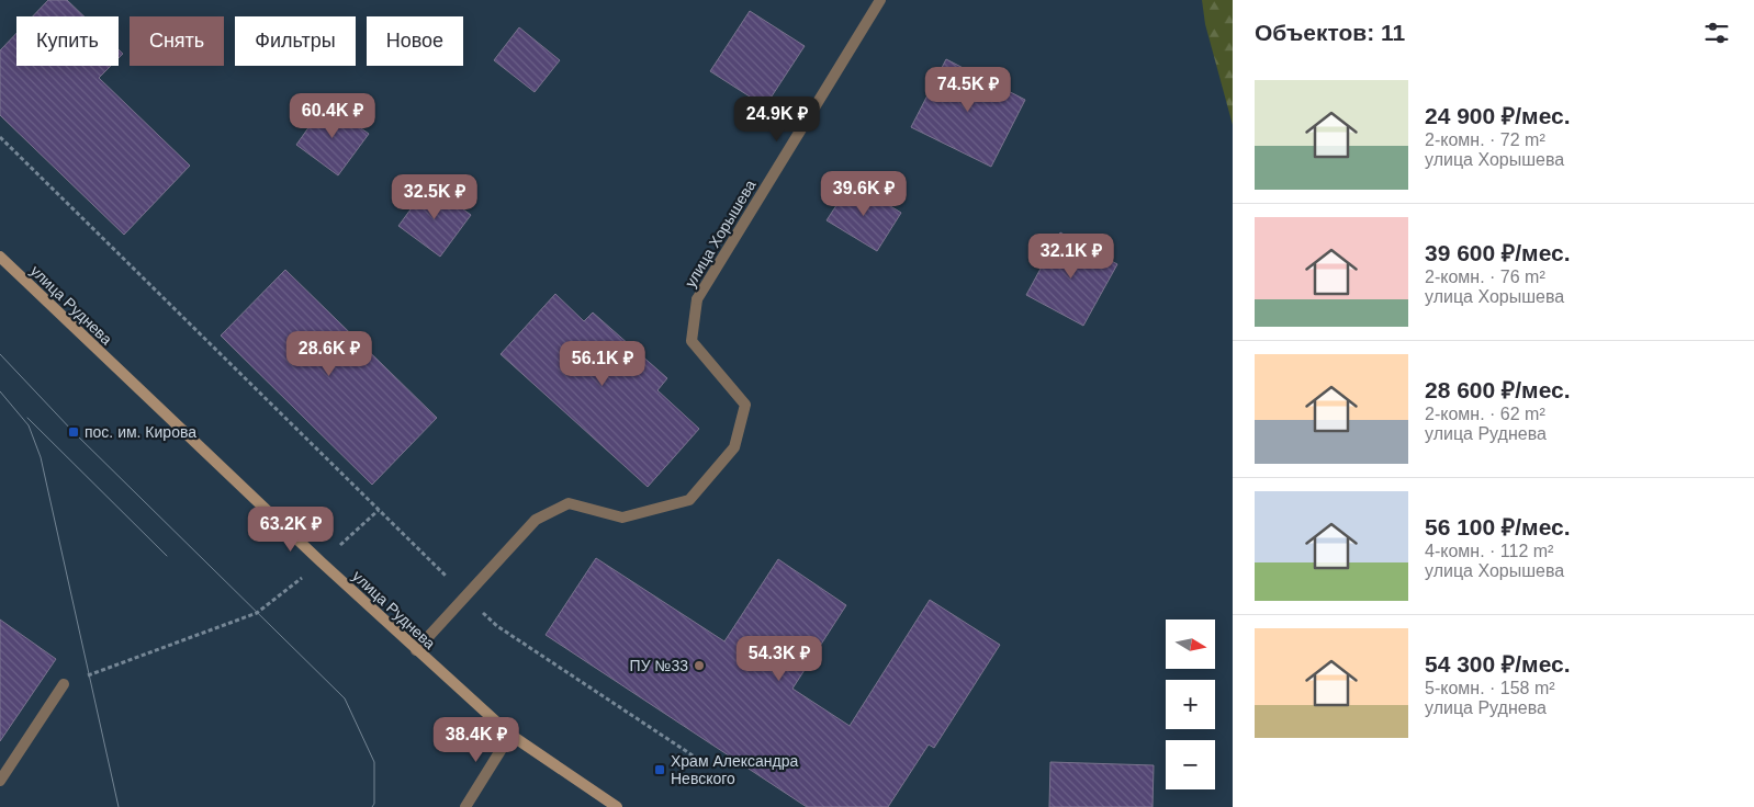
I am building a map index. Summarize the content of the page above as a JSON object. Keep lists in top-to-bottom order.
{
  "streets": {
    "main road": ["улица Руднева"],
    "street": ["улица Хорышева"]
  },
  "crossings": [
    ["улица Хорышева", "улица Руднева"]
  ],
  "places": {
    "transit": ["пос. им. Кирова", "Храм Александра Невского"],
    "other": ["ПУ №33"]
  },
  "north": "right",
  "page": {
    "heading": "Объектов: 11",
    "chip": [
      "Купить",
      "Снять",
      "Фильтры",
      "Новое"
    ],
    "list": [
      {
        "name": "24 900 ₽/мес.",
        "note": "2-комн. · 72 m² · улица Хорышева"
      },
      {
        "name": "39 600 ₽/мес.",
        "note": "2-комн. · 76 m² · улица Хорышева"
      },
      {
        "name": "28 600 ₽/мес.",
        "note": "2-комн. · 62 m² · улица Руднева"
      },
      {
        "name": "56 100 ₽/мес.",
        "note": "4-комн. · 112 m² · улица Хорышева"
      },
      {
        "name": "54 300 ₽/мес.",
        "note": "5-комн. · 158 m² · улица Руднева"
      }
    ],
    "price": [
      "74.5K ₽",
      "60.4K ₽",
      "24.9K ₽",
      "39.6K ₽",
      "32.5K ₽",
      "32.1K ₽",
      "28.6K ₽",
      "56.1K ₽",
      "63.2K ₽",
      "54.3K ₽",
      "38.4K ₽"
    ],
    "map_buttons": ["+", "−"]
  }
}
